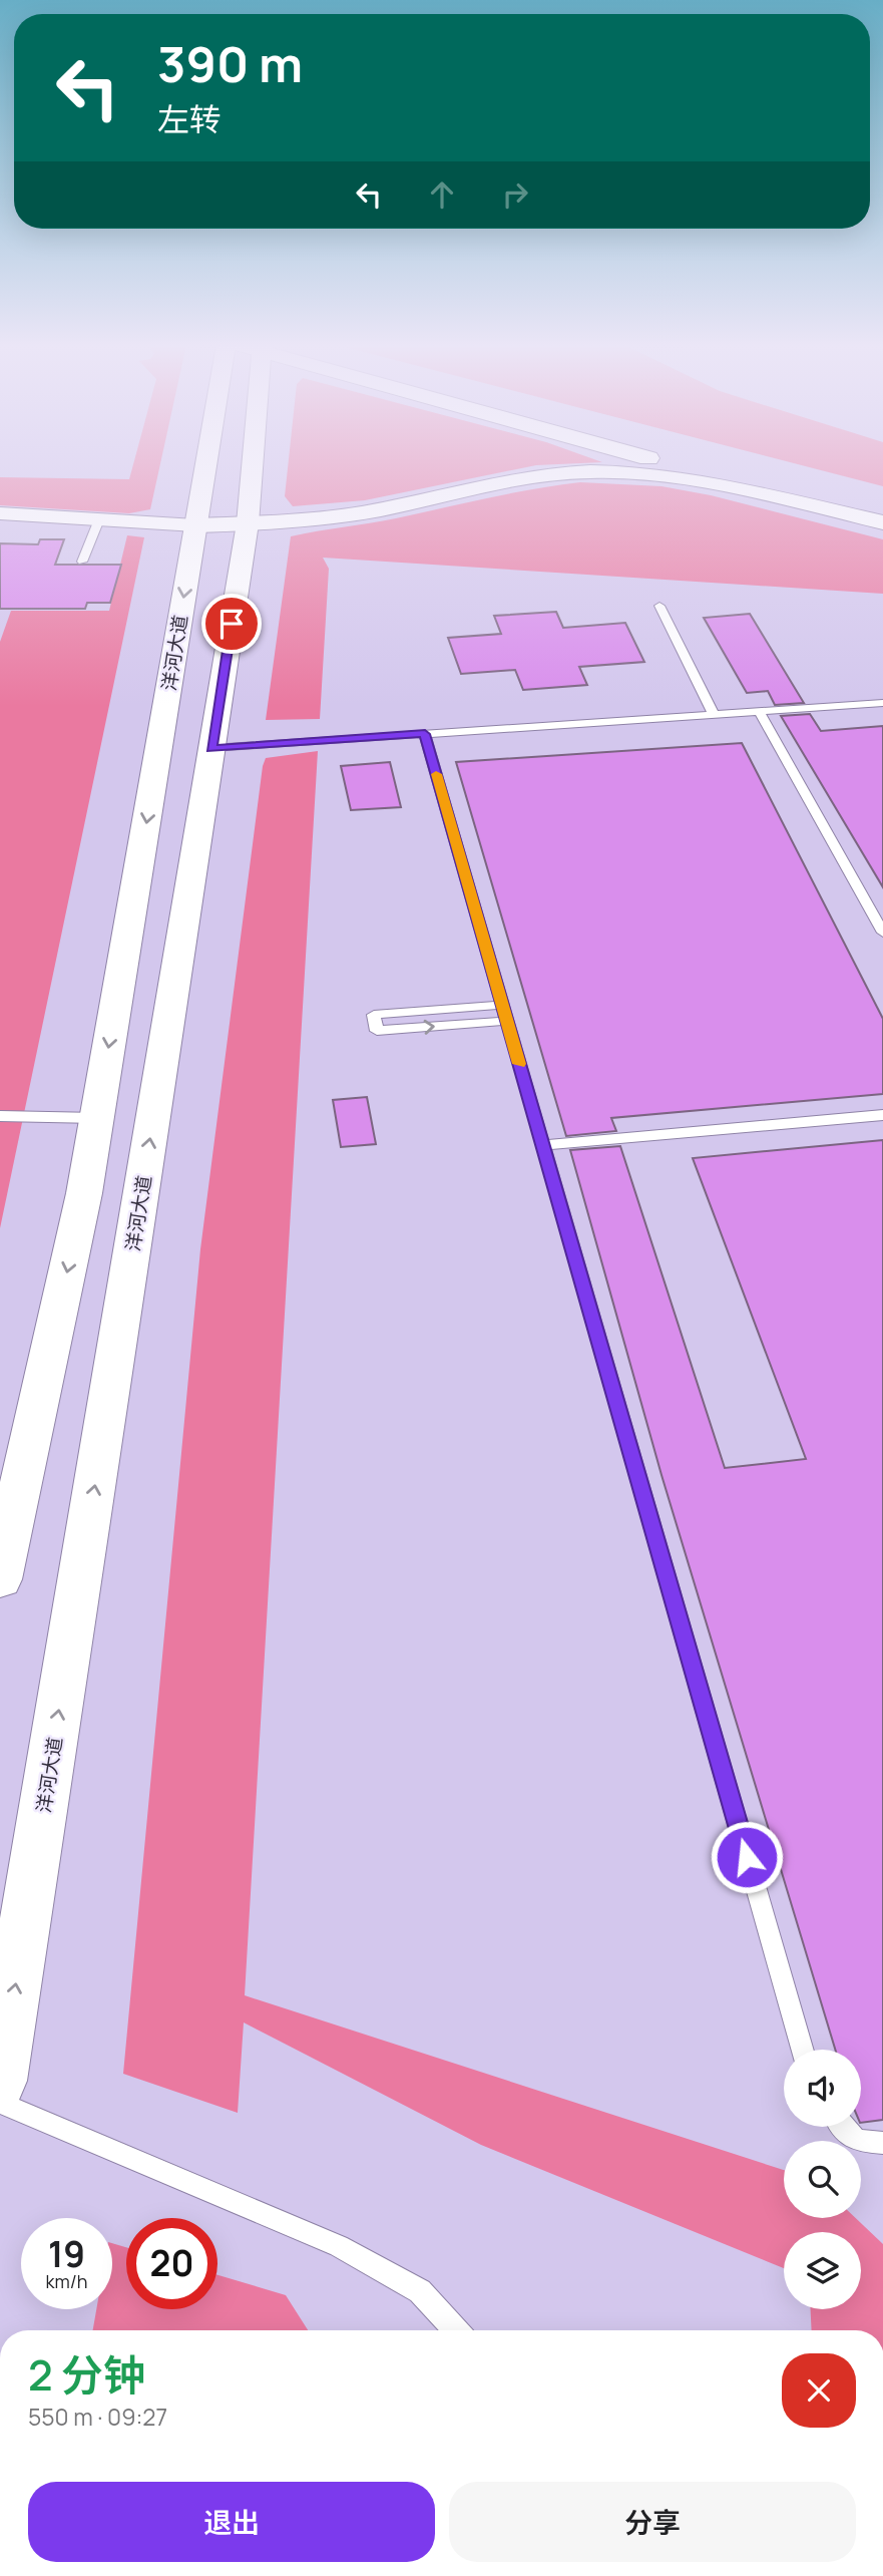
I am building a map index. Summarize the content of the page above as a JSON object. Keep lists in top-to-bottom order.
{
  "streets": {
    "main road": ["洋河大道"]
  },
  "page": {
    "turn": ["390 m", "左转"],
    "speed": "19 km/h",
    "limit": "20",
    "heading": ["2 分钟", "550 m · 09:27"],
    "buttons": ["退出", "分享"]
  }
}
